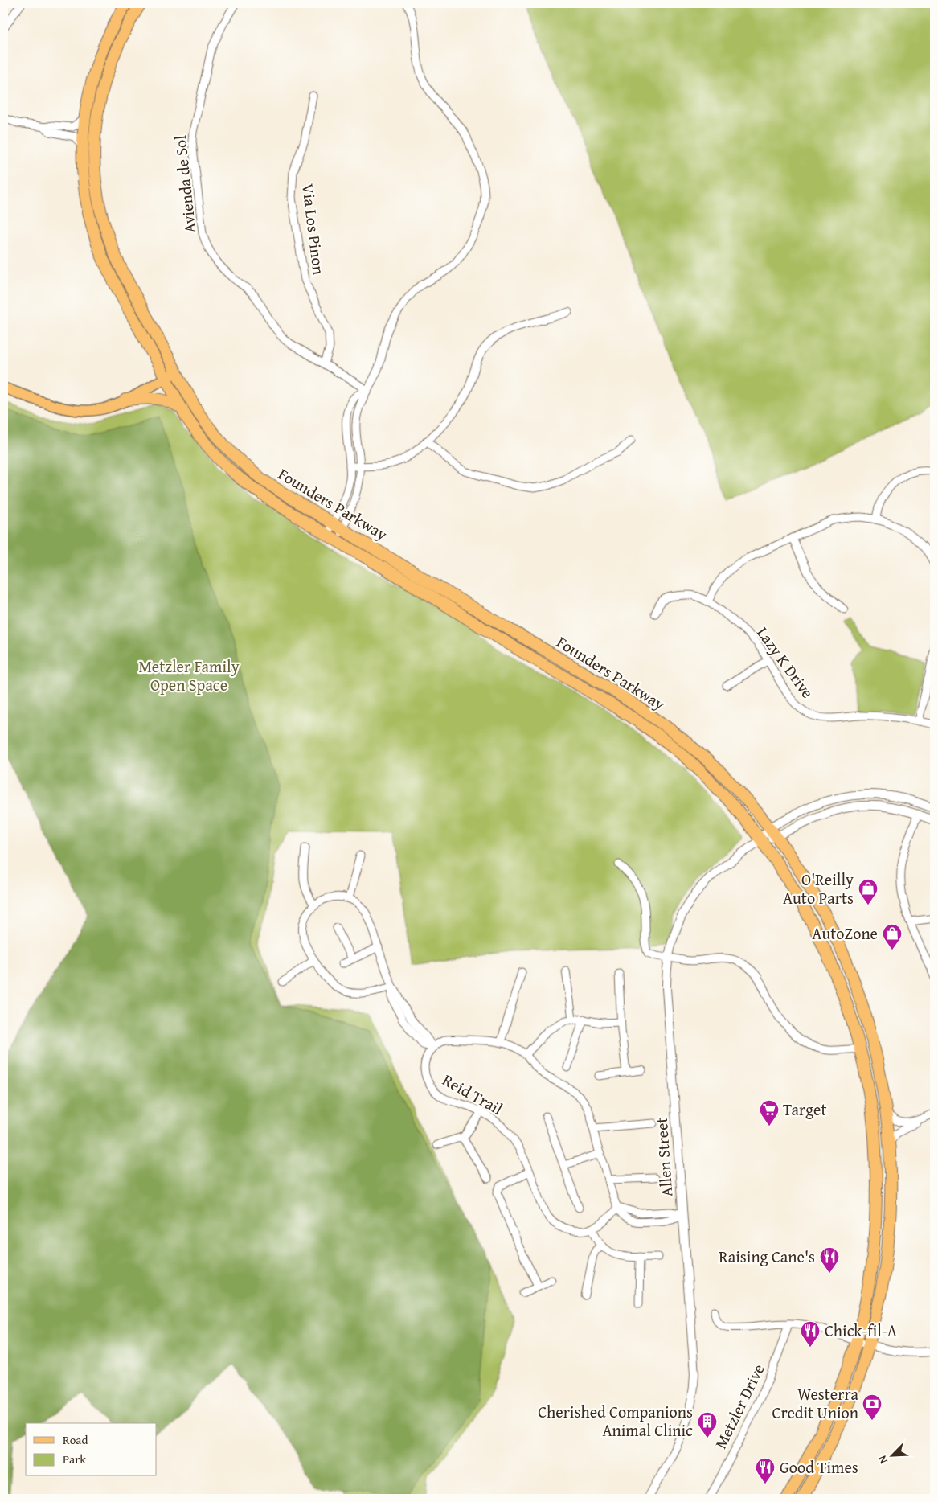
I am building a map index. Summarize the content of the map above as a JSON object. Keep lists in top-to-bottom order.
{
  "streets": {
    "highway": ["Founders Parkway"],
    "street": [
      "Avienda de Sol",
      "Via Los Pinon",
      "Lazy K Drive",
      "Reid Trail",
      "Allen Street",
      "Metzler Drive"
    ]
  },
  "crossings": [
    ["Avienda de Sol", "Via Los Pinon"],
    ["Founders Parkway", "Allen Street"]
  ],
  "parks": ["Metzler Family Open Space"],
  "places": {
    "shop": ["O'Reilly Auto Parts", "AutoZone"],
    "supermarket": ["Target"],
    "restaurant": ["Raising Cane's", "Chick-fil-A", "Good Times"],
    "bank": ["Westerra Credit Union"],
    "building": ["Cherished Companions Animal Clinic"]
  },
  "legend": ["Road", "Park"],
  "north": "bottom left"
}
